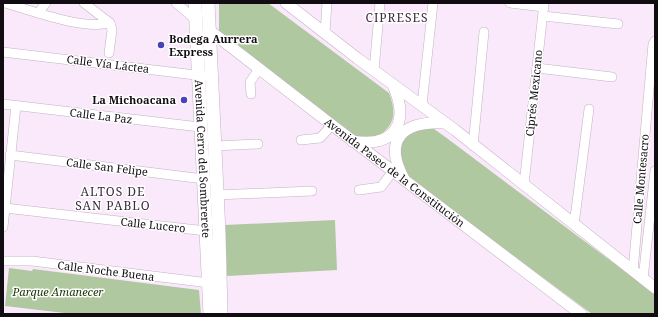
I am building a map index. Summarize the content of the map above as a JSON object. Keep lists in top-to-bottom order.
{
  "streets": {
    "main road": ["Avenida Cerro del Sombrerete"],
    "street": [
      "Calle Vía Láctea",
      "Ciprés Mexicano",
      "Calle La Paz",
      "Calle San Felipe",
      "Avenida Paseo de la Constitución",
      "Calle Montesacro",
      "Calle Lucero",
      "Calle Noche Buena"
    ]
  },
  "crossings": [
    ["Calle Vía Láctea", "Avenida Cerro del Sombrerete"],
    ["Calle La Paz", "Avenida Cerro del Sombrerete"],
    ["Avenida Cerro del Sombrerete", "Calle San Felipe"],
    ["Avenida Cerro del Sombrerete", "Avenida Paseo de la Constitución"],
    ["Avenida Cerro del Sombrerete", "Calle Lucero"],
    ["Avenida Cerro del Sombrerete", "Calle Noche Buena"]
  ],
  "districts": ["CIPRESES", "ALTOS DE SAN PABLO"],
  "parks": ["Parque Amanecer"],
  "places": ["Bodega Aurrera Express", "La Michoacana"]
}
